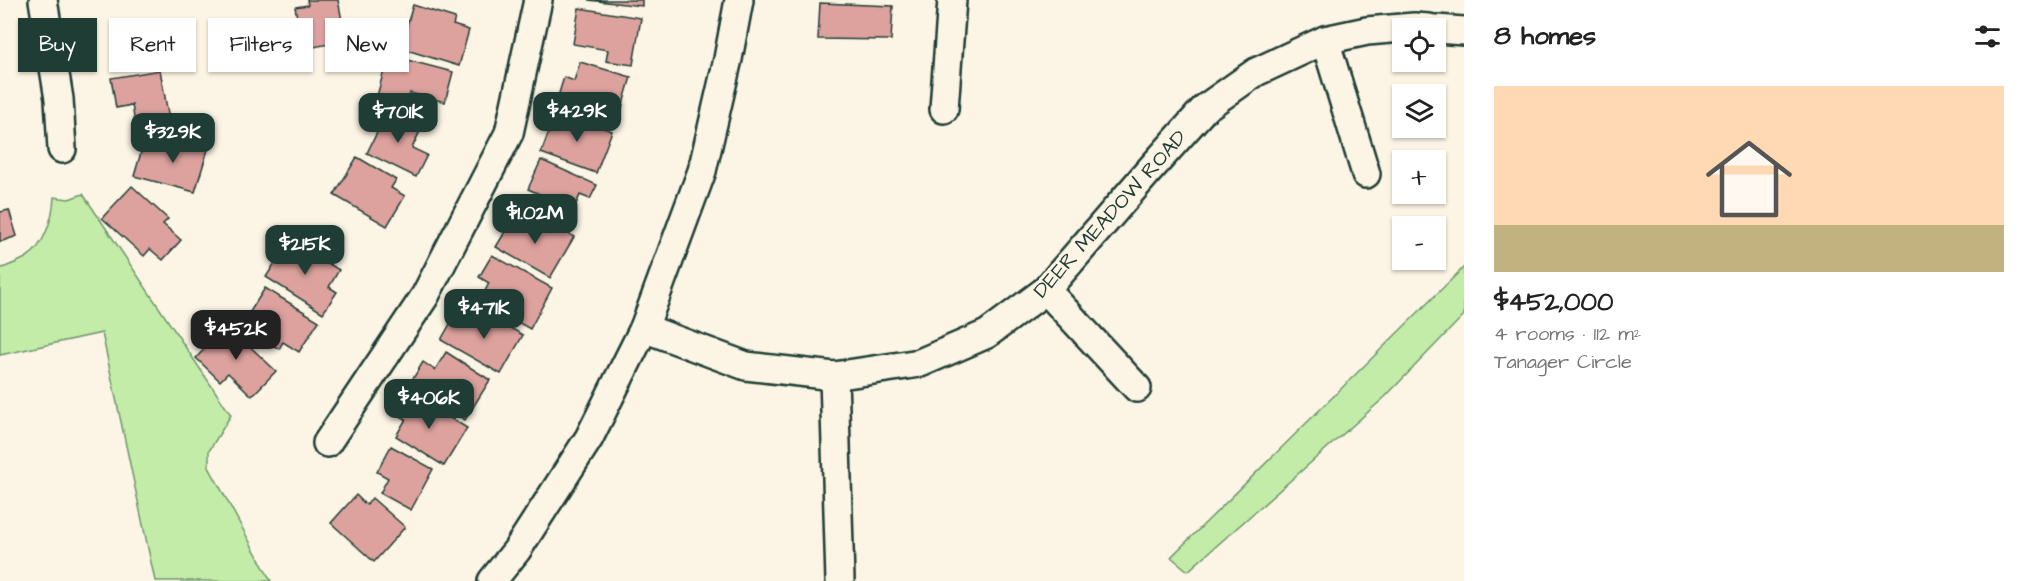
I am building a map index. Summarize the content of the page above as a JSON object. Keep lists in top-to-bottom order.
{
  "streets": {
    "street": ["DEER MEADOW ROAD"]
  },
  "page": {
    "heading": "8 homes",
    "map_buttons": ["+", "−"],
    "chip": [
      "Buy",
      "Rent",
      "Filters",
      "New"
    ],
    "list": [
      {
        "name": "$452,000",
        "note": "4 rooms · 112 m² · Tanager Circle"
      }
    ],
    "price": [
      "$429K",
      "$701K",
      "$329K",
      "$1.02M",
      "$215K",
      "$471K",
      "$452K",
      "$406K"
    ]
  }
}
